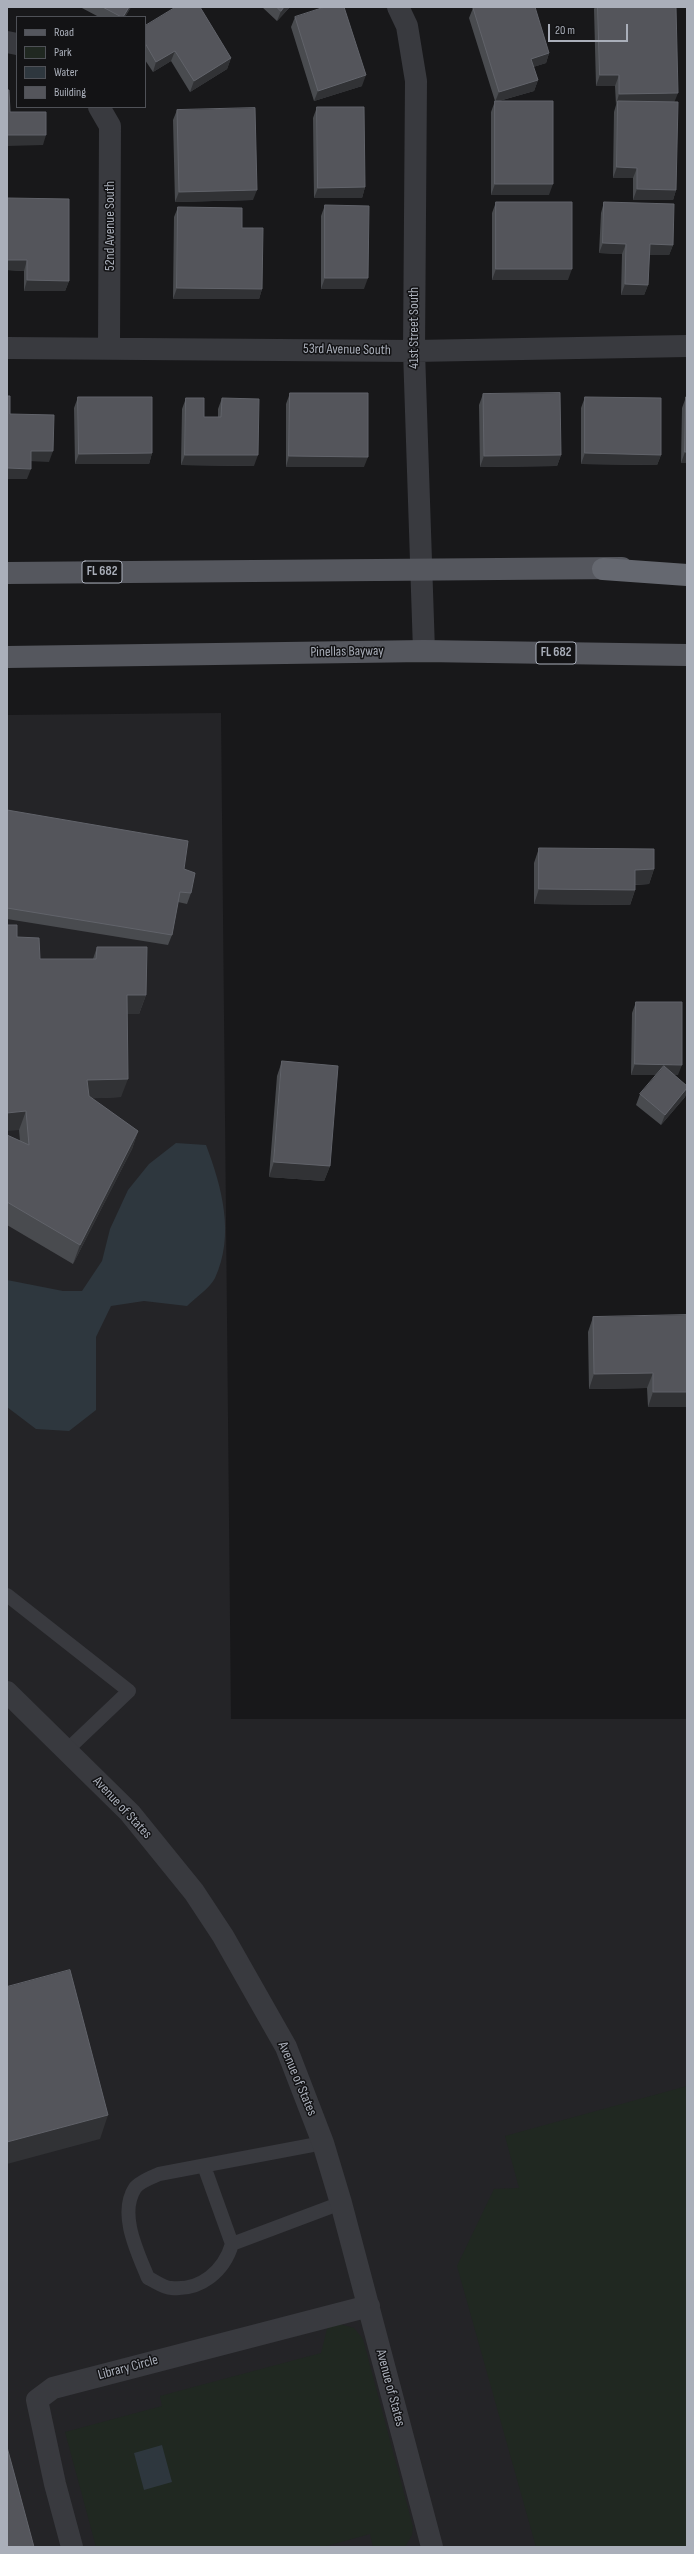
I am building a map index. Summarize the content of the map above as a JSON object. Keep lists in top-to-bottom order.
{
  "streets": {
    "main road": ["FL 682", "Pinellas Bayway"],
    "street": [
      "52nd Avenue South",
      "41st Street South",
      "53rd Avenue South",
      "Avenue of States",
      "Library Circle"
    ]
  },
  "crossings": [
    ["52nd Avenue South", "53rd Avenue South"],
    ["41st Street South", "53rd Avenue South"],
    ["41st Street South", "FL 682"],
    ["41st Street South", "Pinellas Bayway"],
    ["Avenue of States", "Library Circle"]
  ],
  "legend": [
    "Road",
    "Park",
    "Water",
    "Building"
  ],
  "scale_bar": "20 m"
}
